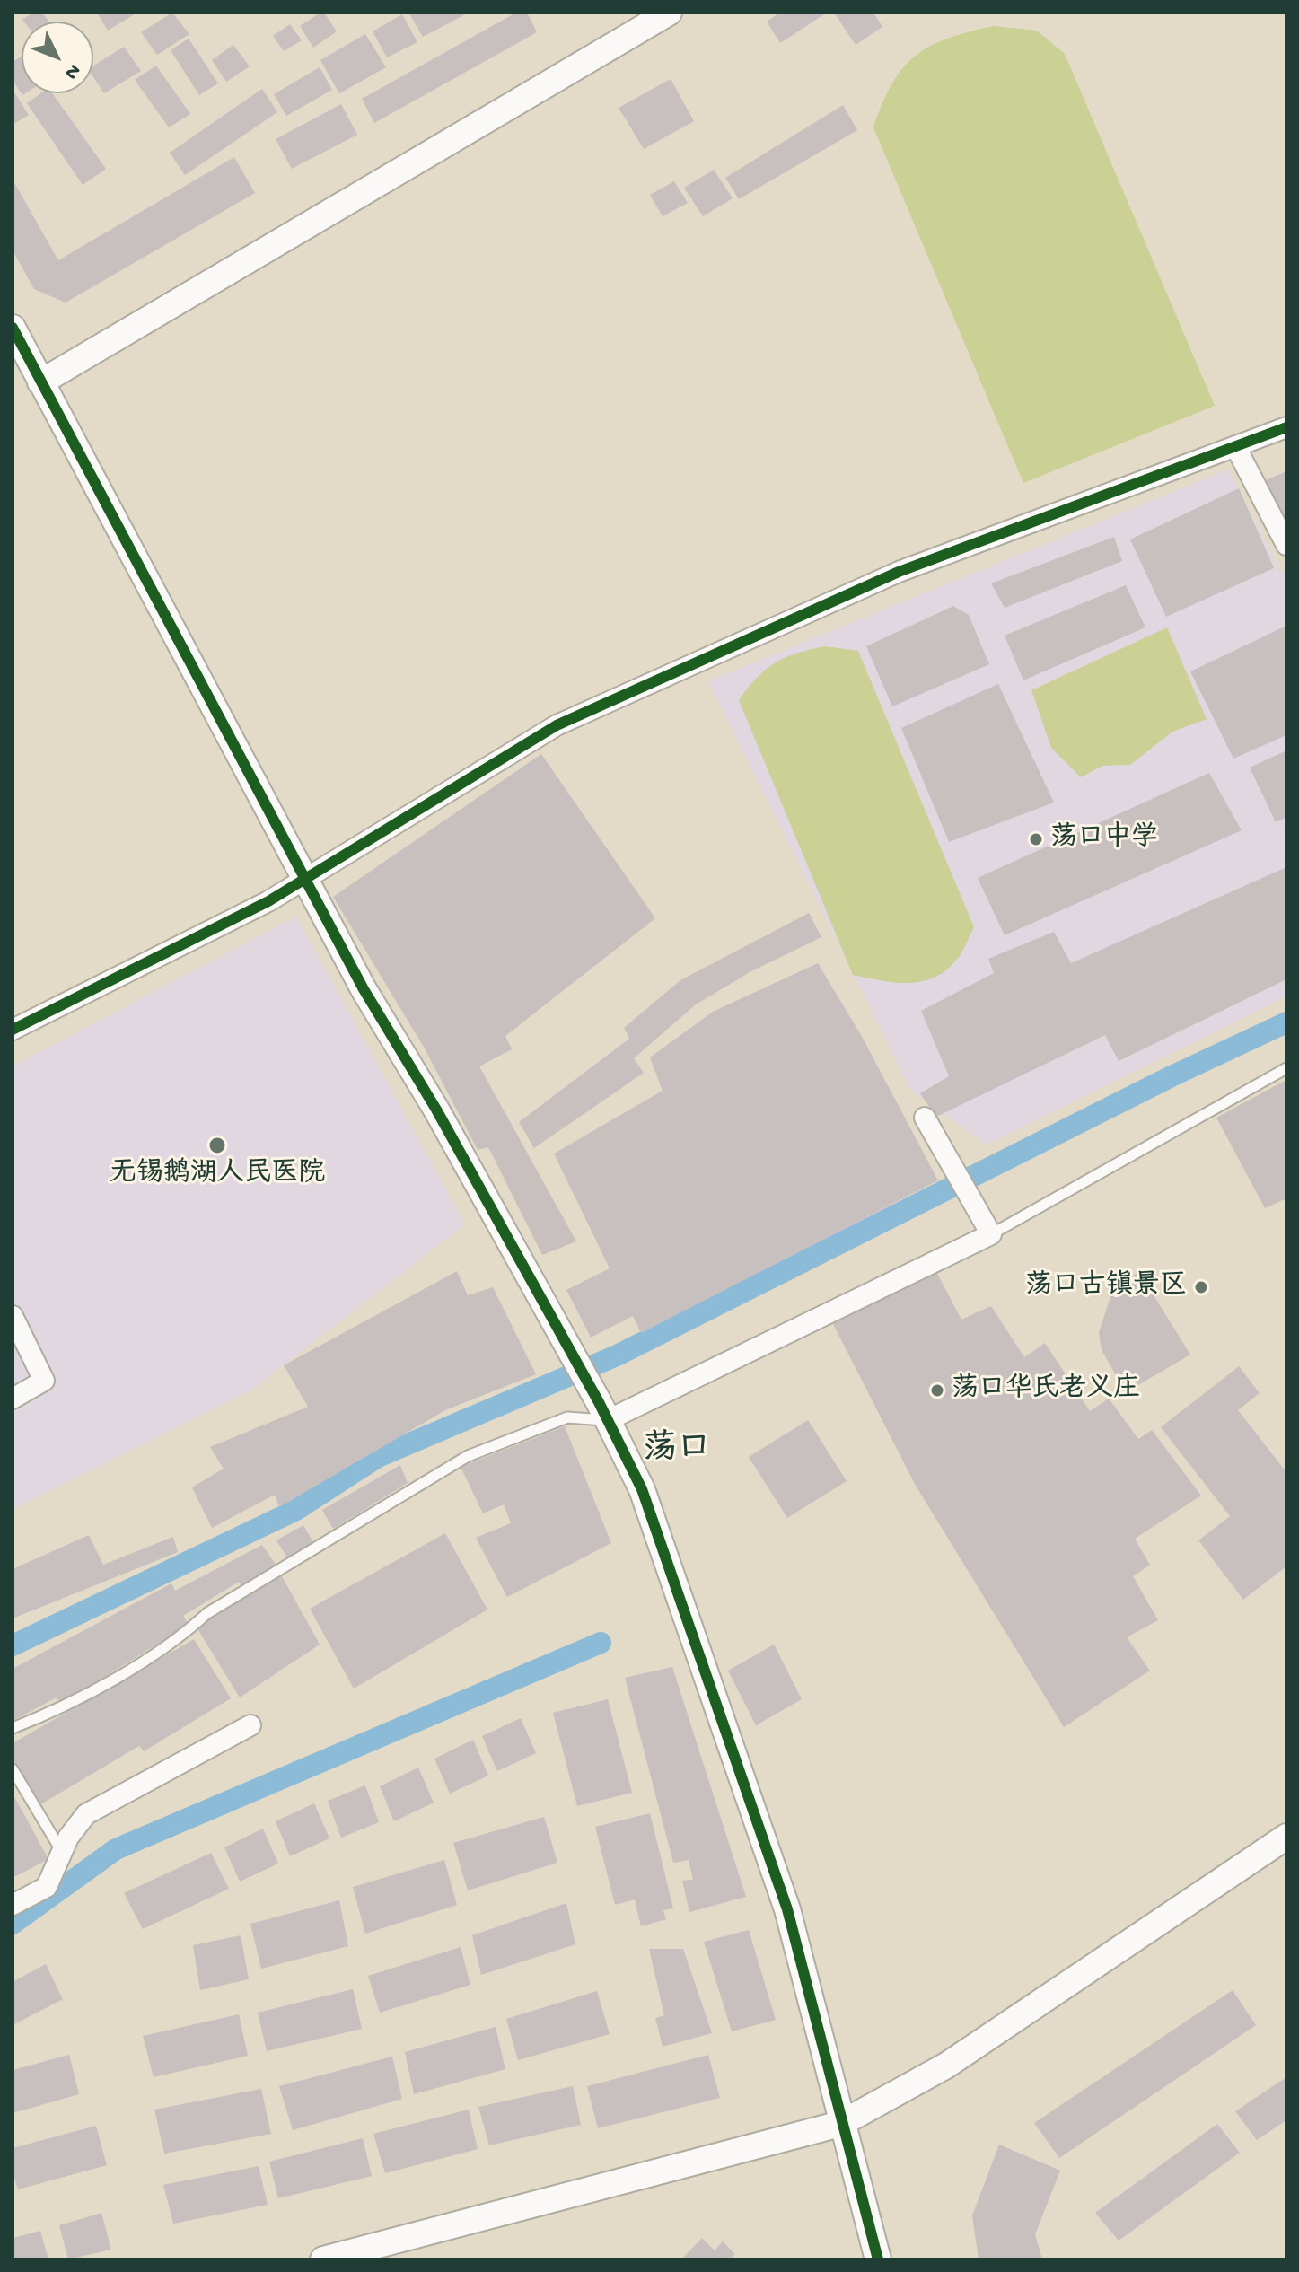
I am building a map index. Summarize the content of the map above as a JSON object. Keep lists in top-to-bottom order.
{
  "districts": ["荡口"],
  "places": [
    "荡口中学",
    "无锡鹅湖人民医院",
    "荡口古镇景区",
    "荡口华氏老义庄"
  ],
  "north": "bottom right"
}
